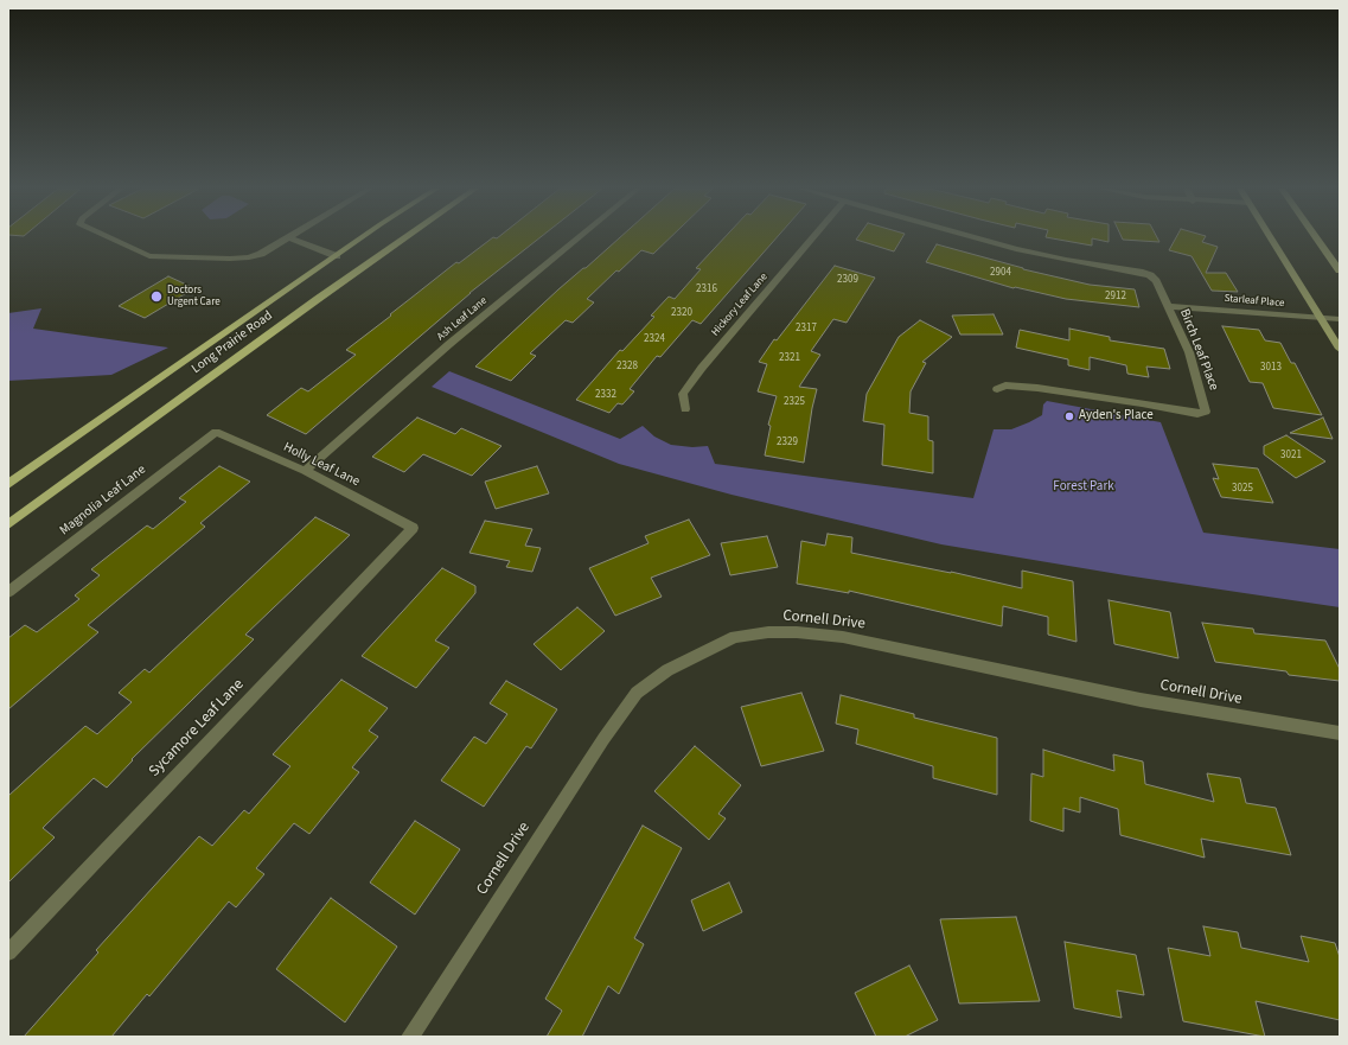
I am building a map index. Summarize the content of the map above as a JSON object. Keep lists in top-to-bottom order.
{
  "streets": {
    "main road": ["Long Prairie Road"],
    "street": [
      "Starleaf Place",
      "Hickory Leaf Lane",
      "Ash Leaf Lane",
      "Birch Leaf Place",
      "Holly Leaf Lane",
      "Magnolia Leaf Lane",
      "Cornell Drive",
      "Sycamore Leaf Lane"
    ]
  },
  "crossings": [
    ["Starleaf Place", "Birch Leaf Place"],
    ["Ash Leaf Lane", "Holly Leaf Lane"],
    ["Holly Leaf Lane", "Magnolia Leaf Lane"],
    ["Holly Leaf Lane", "Sycamore Leaf Lane"]
  ],
  "parks": ["Forest Park"],
  "places": ["Doctors Urgent Care", "Ayden's Place"],
  "house_numbers": [
    "2904",
    "2309",
    "2316",
    "2912",
    "2320",
    "2317",
    "2324",
    "2321",
    "2328",
    "3013",
    "2332",
    "2325",
    "2329",
    "3021",
    "3025"
  ]
}
